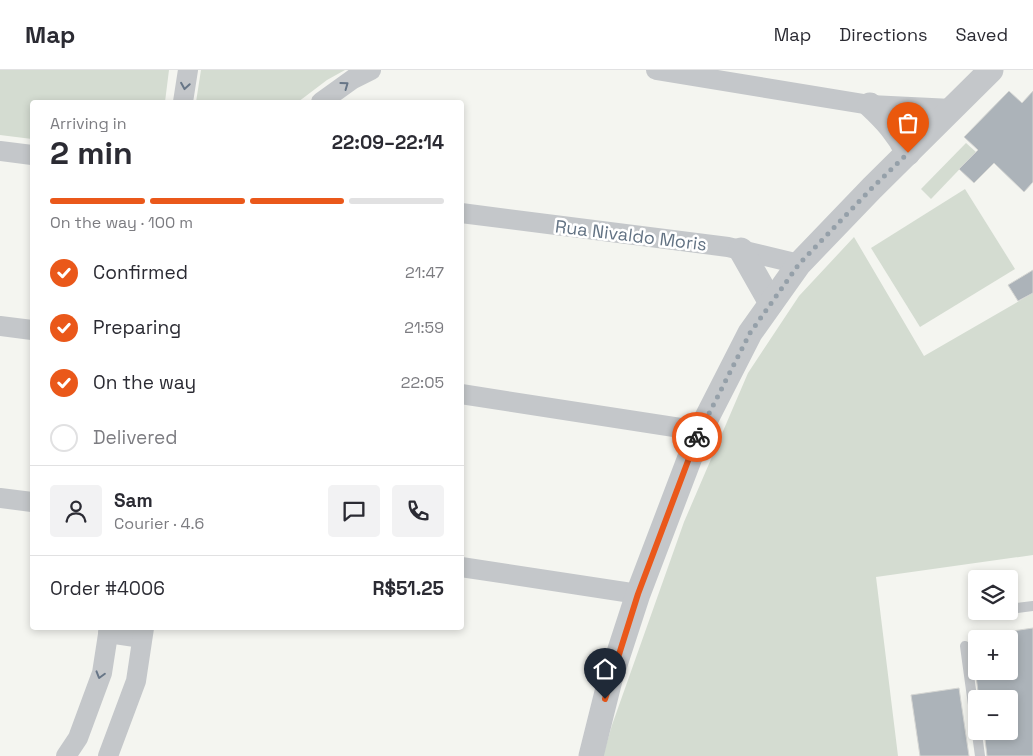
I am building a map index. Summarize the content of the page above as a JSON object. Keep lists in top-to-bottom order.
{
  "streets": {
    "street": ["Rua Nivaldo Moris"]
  },
  "page": {
    "header": "Map",
    "nav": ["Map", "Directions", "Saved"],
    "heading": ["2 min", "Arriving in", "22:09–22:14"],
    "panel": [
      "Sam",
      "Courier · 4.6",
      "Order #4006",
      "R$51.25"
    ],
    "bar": "On the way · 100 m",
    "list": [
      ["Confirmed", "21:47"],
      ["Preparing", "21:59"],
      ["On the way", "22:05"],
      "Delivered"
    ],
    "map_buttons": ["+", "−"]
  }
}
